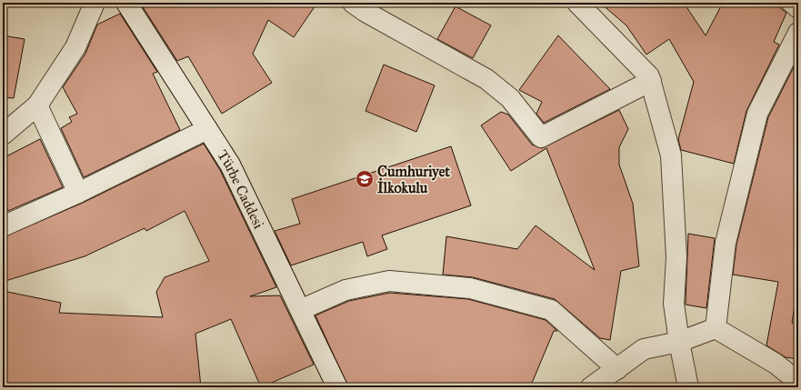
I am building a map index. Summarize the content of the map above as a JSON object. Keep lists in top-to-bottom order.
{
  "streets": {
    "street": ["Türbe Caddesi"]
  },
  "places": {
    "school or university": ["Cumhuriyet İlkokulu"]
  }
}
